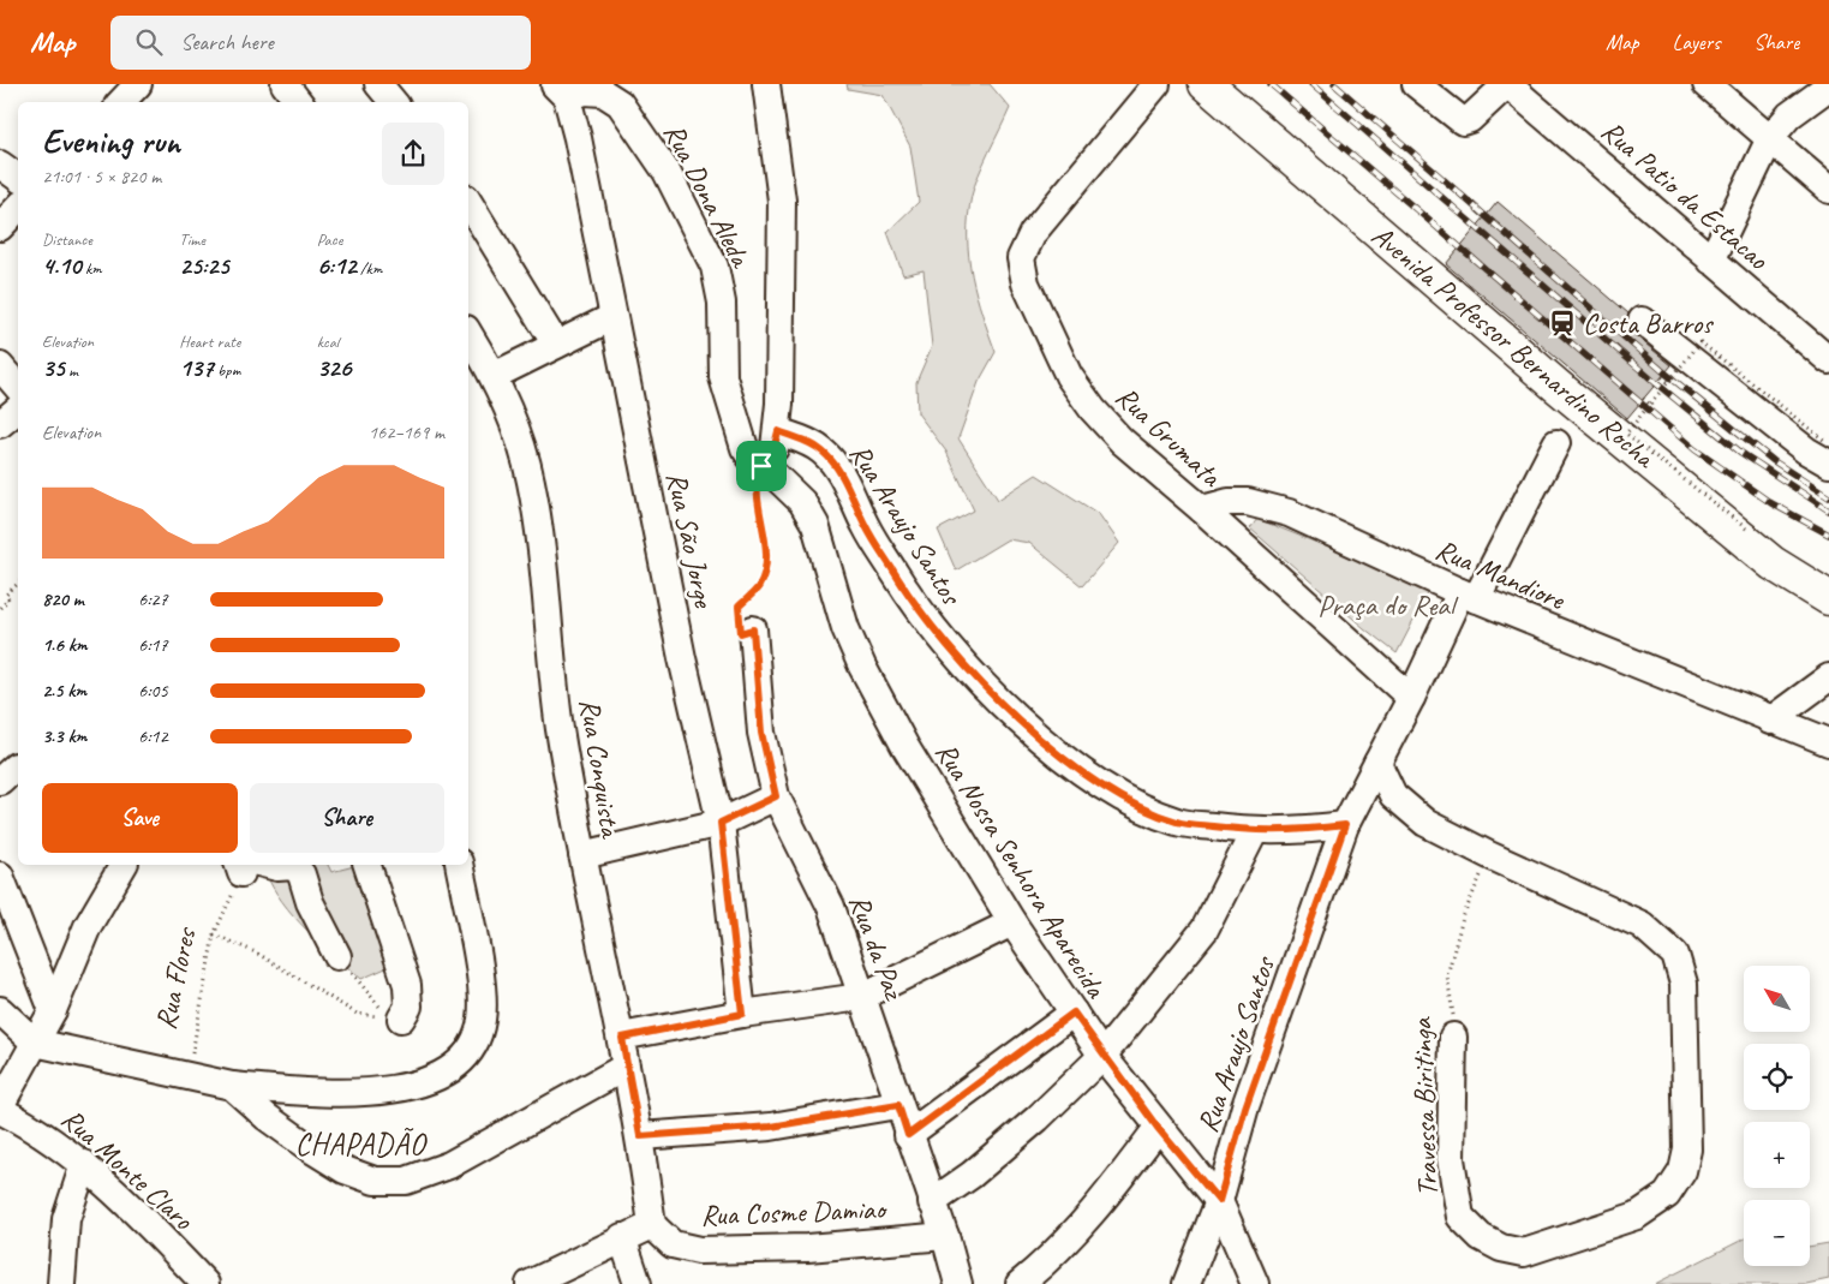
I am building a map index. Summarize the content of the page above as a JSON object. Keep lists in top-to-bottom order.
{
  "streets": {
    "main road": ["Avenida Professor Bernardino Rocha"],
    "street": [
      "Rua Dona Aleda",
      "Rua Patio da Estacao",
      "Rua Grumata",
      "Rua Araujo Santos",
      "Rua São Jorge",
      "Rua Mandiore",
      "Rua Conquista",
      "Rua Nossa Senhora Aparecida",
      "Rua da Paz",
      "Travessa Biritinga",
      "Rua Monte Claro",
      "Rua Cosme Damiao"
    ],
    "path": ["Rua Flores"]
  },
  "crossings": [
    ["Rua Dona Aleda", "Rua São Jorge"],
    ["Rua Dona Aleda", "Rua Nossa Senhora Aparecida"],
    ["Rua Grumata", "Rua Araujo Santos"],
    ["Rua Grumata", "Rua Mandiore"],
    ["Rua Araujo Santos", "Rua Mandiore"],
    ["Rua Araujo Santos", "Rua Nossa Senhora Aparecida"],
    ["Rua Araujo Santos", "Travessa Biritinga"],
    ["Rua Conquista", "Rua Cosme Damiao"],
    ["Rua da Paz", "Rua Cosme Damiao"]
  ],
  "districts": ["CHAPADÃO"],
  "parks": ["Praça do Real"],
  "places": {
    "station": ["Costa Barros"]
  },
  "north": "top left",
  "page": {
    "header": "Map",
    "search": "Search here",
    "nav": ["Map", "Layers", "Share"],
    "heading": ["Evening run", "21:01 · 5 × 820 m"],
    "stats": [
      ["Distance", "4.10 km"],
      ["Time", "25:25"],
      ["Pace", "6:12 /km"],
      ["Elevation", "35 m"],
      ["Heart rate", "137 bpm"],
      ["kcal", "326"]
    ],
    "chart": ["Elevation", "162–169 m"],
    "list": [
      {
        "name": "820 m",
        "note": "6:27"
      },
      {
        "name": "1.6 km",
        "note": "6:17"
      },
      {
        "name": "2.5 km",
        "note": "6:05"
      },
      {
        "name": "3.3 km",
        "note": "6:12"
      }
    ],
    "buttons": ["Save", "Share"],
    "map_buttons": ["+", "−"]
  }
}
